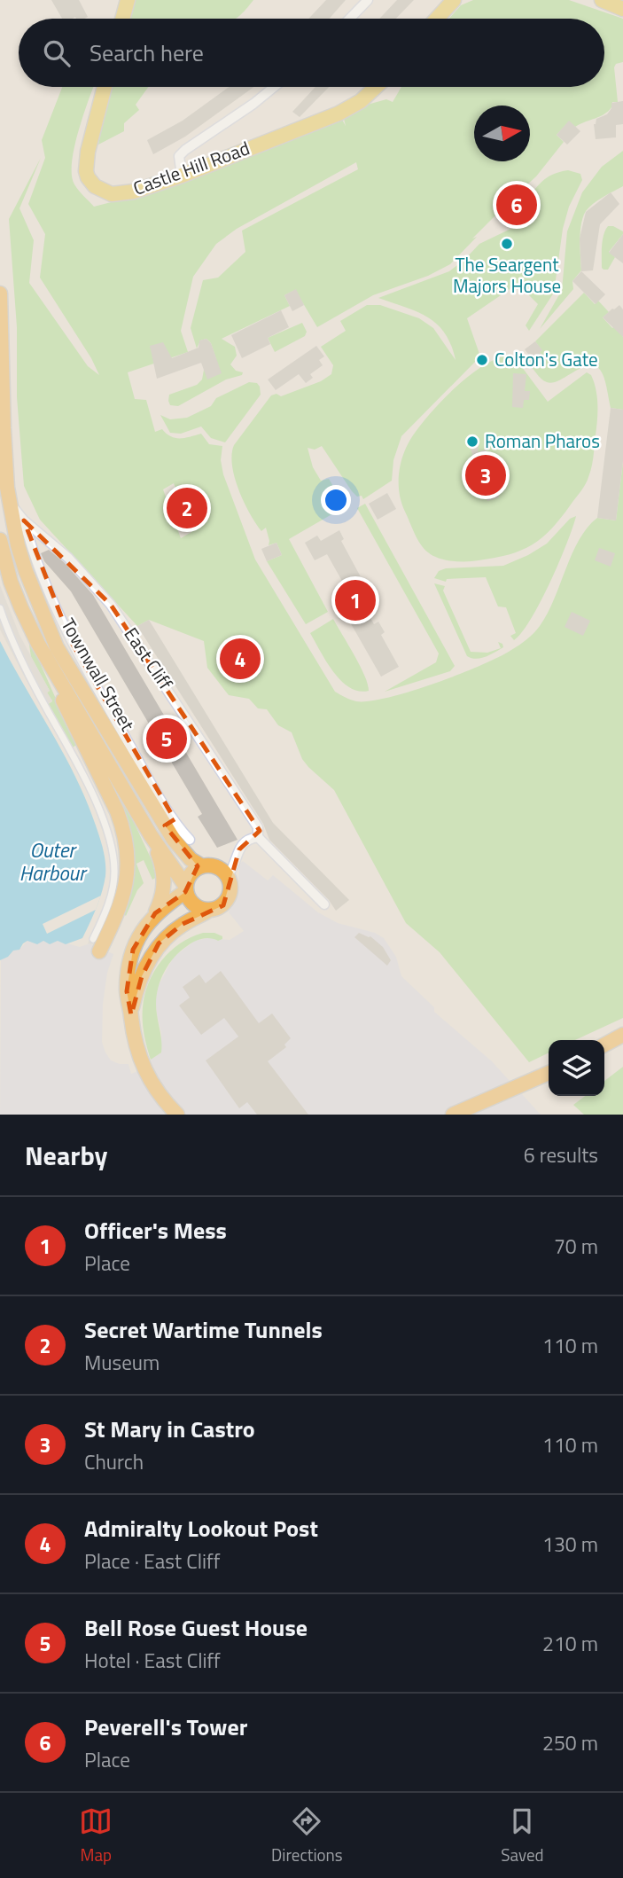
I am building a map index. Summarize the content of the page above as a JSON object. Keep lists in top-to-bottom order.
{
  "streets": {
    "highway": ["Townwall Street"],
    "main road": ["Castle Hill Road"],
    "street": ["East Cliff"]
  },
  "crossings": [
    ["East Cliff", "Townwall Street"]
  ],
  "water": ["Outer Harbour"],
  "places": ["The Seargent Majors House", "Colton's Gate", "Roman Pharos"],
  "north": "right",
  "page": {
    "search": "Search here",
    "pins": [
      "6",
      "3",
      "2",
      "1",
      "4",
      "5"
    ],
    "heading": ["Nearby", "6 results"],
    "list": [
      {
        "mark": "1",
        "name": "Officer's Mess",
        "note": "Place",
        "value": "70 m"
      },
      {
        "mark": "2",
        "name": "Secret Wartime Tunnels",
        "note": "Museum",
        "value": "110 m"
      },
      {
        "mark": "3",
        "name": "St Mary in Castro",
        "note": "Church",
        "value": "110 m"
      },
      {
        "mark": "4",
        "name": "Admiralty Lookout Post",
        "note": "Place · East Cliff",
        "value": "130 m"
      },
      {
        "mark": "5",
        "name": "Bell Rose Guest House",
        "note": "Hotel · East Cliff",
        "value": "210 m"
      },
      {
        "mark": "6",
        "name": "Peverell's Tower",
        "note": "Place",
        "value": "250 m"
      }
    ],
    "nav": ["Map", "Directions", "Saved"]
  }
}
